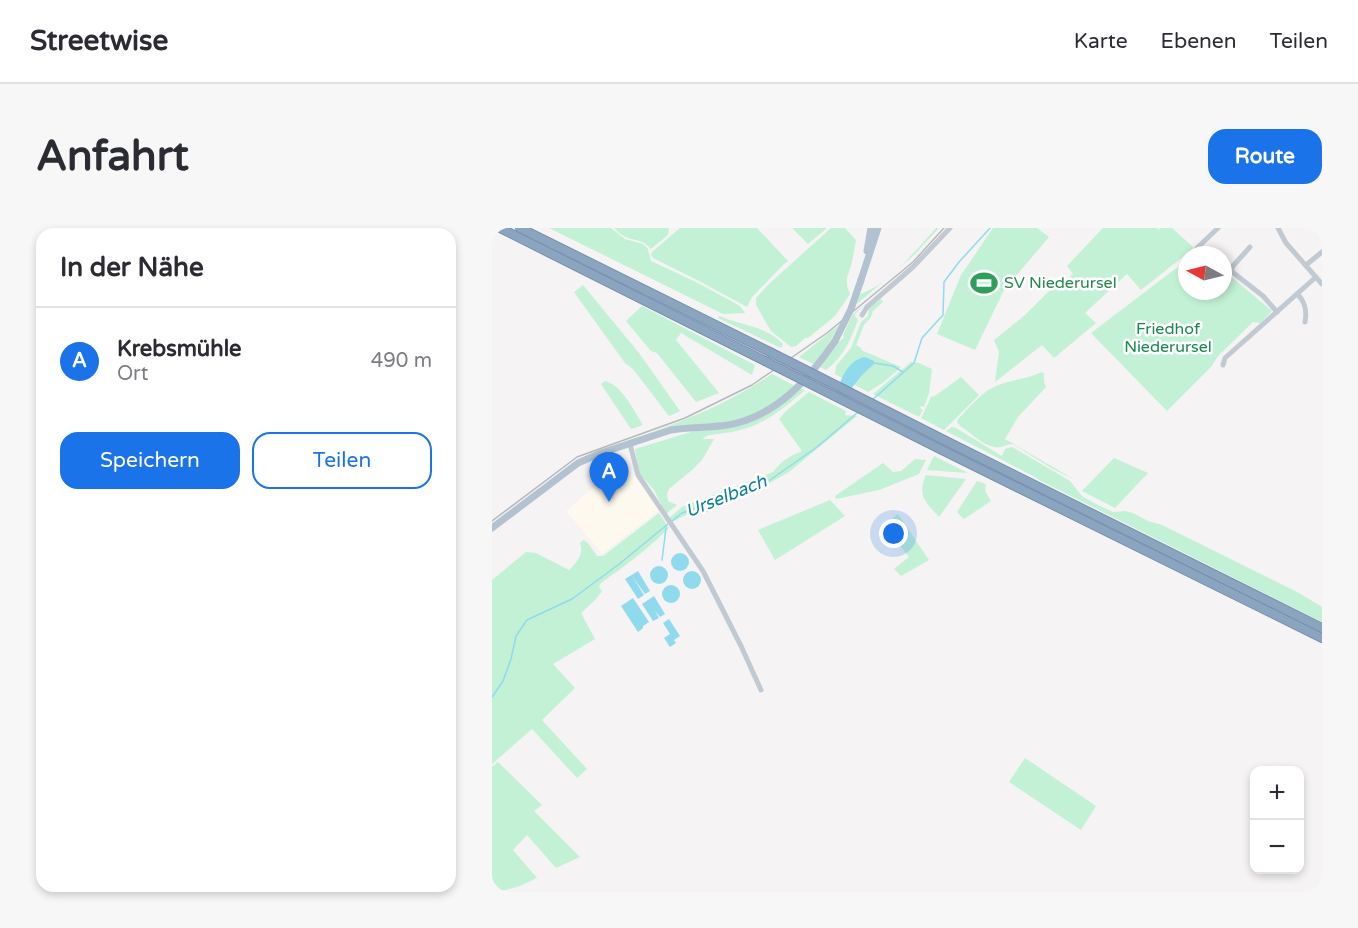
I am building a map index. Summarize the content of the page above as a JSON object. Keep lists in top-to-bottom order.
{
  "water": ["Urselbach"],
  "parks": ["Friedhof Niederursel"],
  "places": {
    "sports": ["SV Niederursel"]
  },
  "north": "left",
  "page": {
    "header": "Streetwise",
    "nav": ["Karte", "Ebenen", "Teilen"],
    "buttons": [
      "Route",
      ["Speichern", "Teilen"]
    ],
    "title": "Anfahrt",
    "heading": "In der Nähe",
    "list": [
      {
        "mark": "A",
        "name": "Krebsmühle",
        "note": "Ort",
        "value": "490 m"
      }
    ],
    "pins": "A",
    "map_buttons": ["+", "−"]
  }
}
